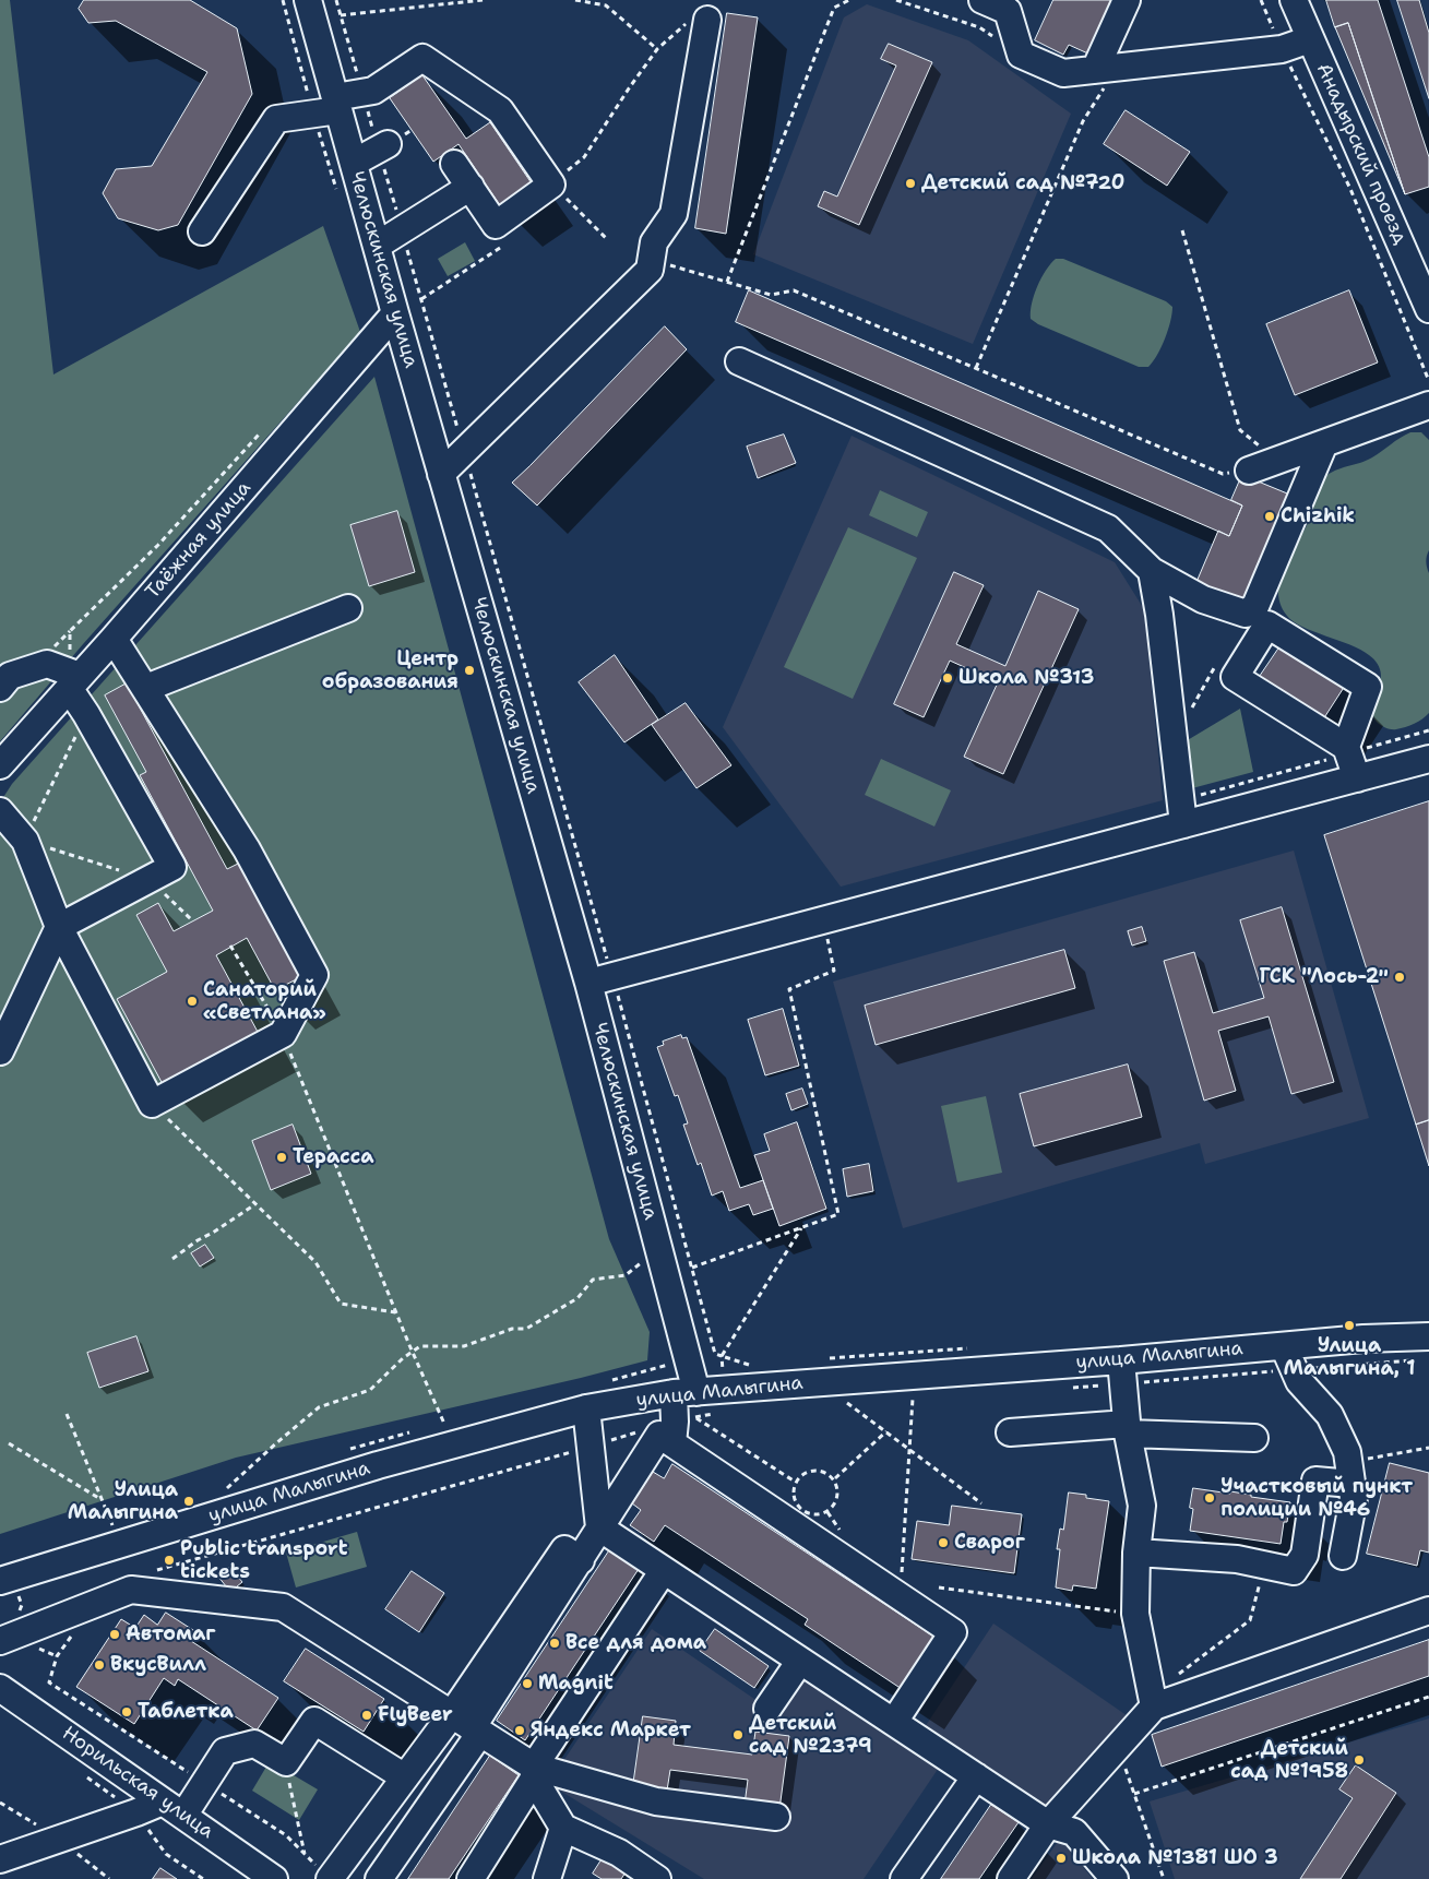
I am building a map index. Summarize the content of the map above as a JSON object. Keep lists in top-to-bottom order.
{
  "streets": {
    "street": [
      "Анадырский проезд",
      "Челюскинская улица",
      "Таёжная улица",
      "улица Малыгина",
      "Норильская улица"
    ]
  },
  "crossings": [
    ["Челюскинская улица", "Таёжная улица"],
    ["Челюскинская улица", "улица Малыгина"]
  ],
  "places": [
    "Детский сад №720",
    "Chizhik",
    "Центр образования",
    "Школа №313",
    "ГСК \"Лось-2\"",
    "Санаторий «Светлана»",
    "Терасса",
    "Улица Малыгина, 1",
    "Участковый пункт полиции №46",
    "Улица Малыгина",
    "Сварог",
    "Public transport tickets",
    "Автомаг",
    "Все для дома",
    "ВкусВилл",
    "Magnit",
    "Таблетка",
    "FlyBeer",
    "Яндекс Маркет",
    "Детский сад №2379",
    "Детский сад №1958",
    "Школа №1381 ШО 3"
  ]
}
